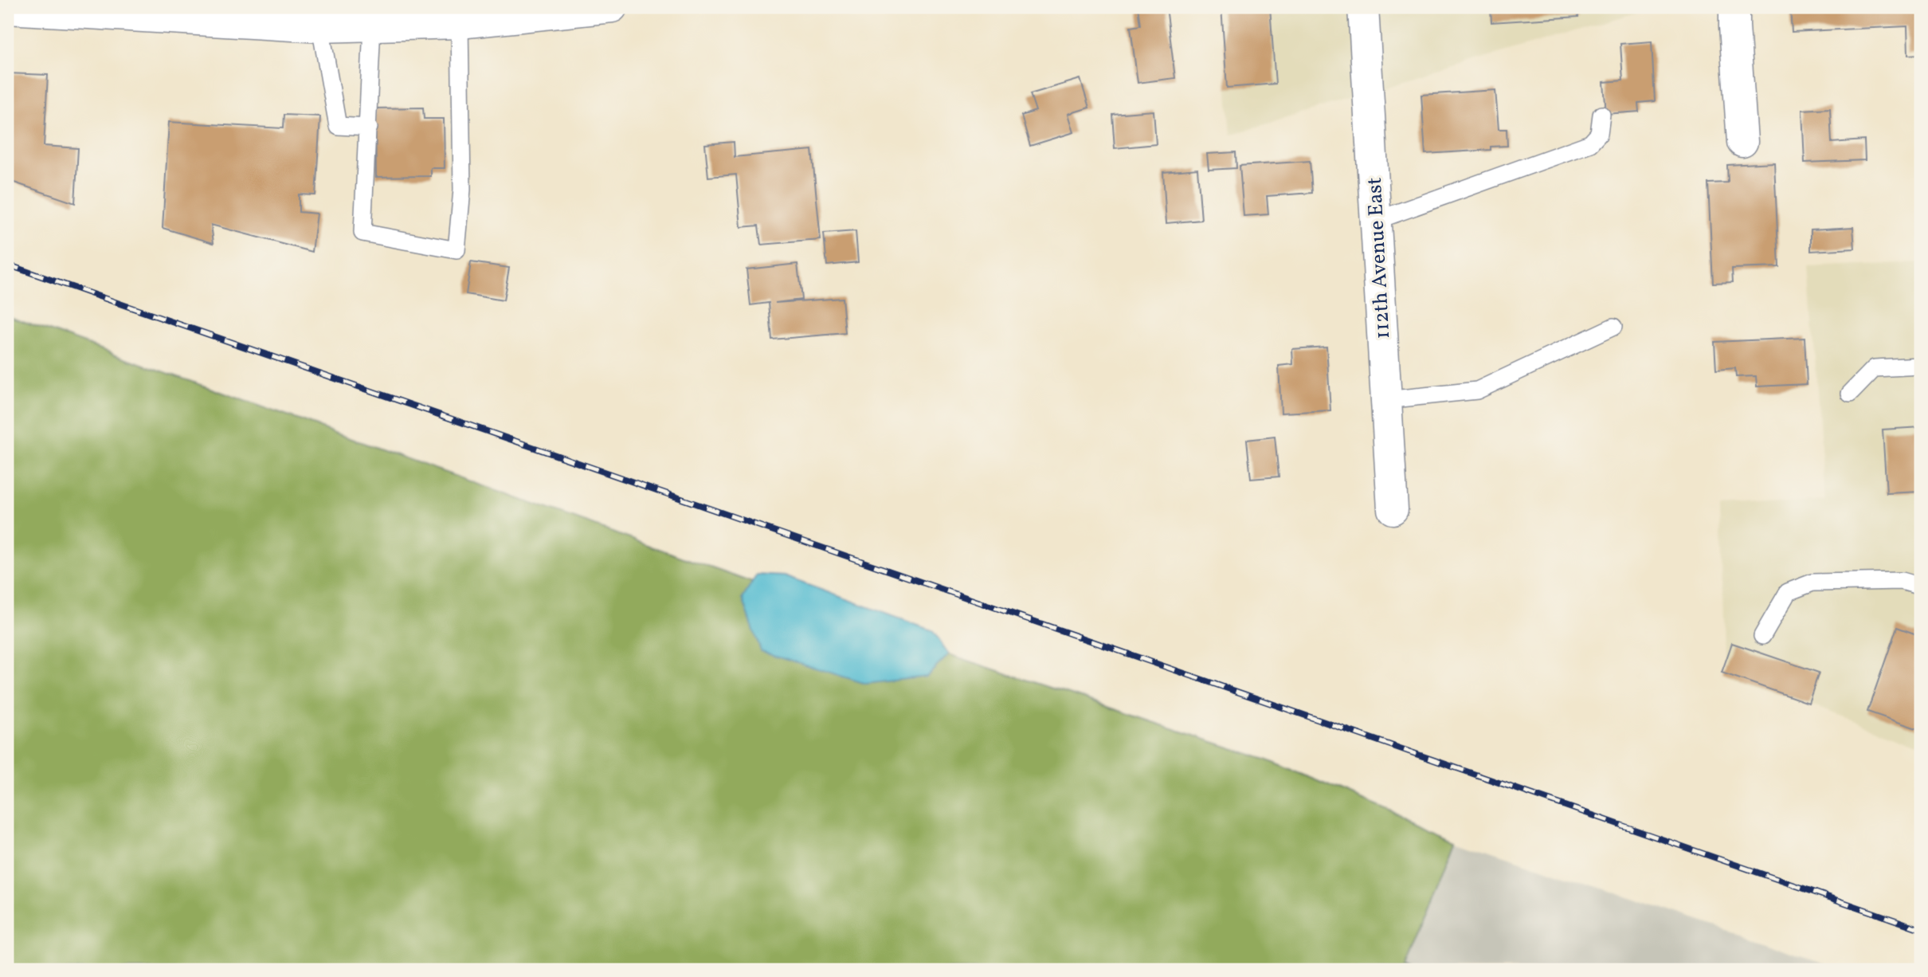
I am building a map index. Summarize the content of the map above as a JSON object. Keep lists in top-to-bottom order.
{
  "streets": {
    "street": ["112th Avenue East"]
  }
}
